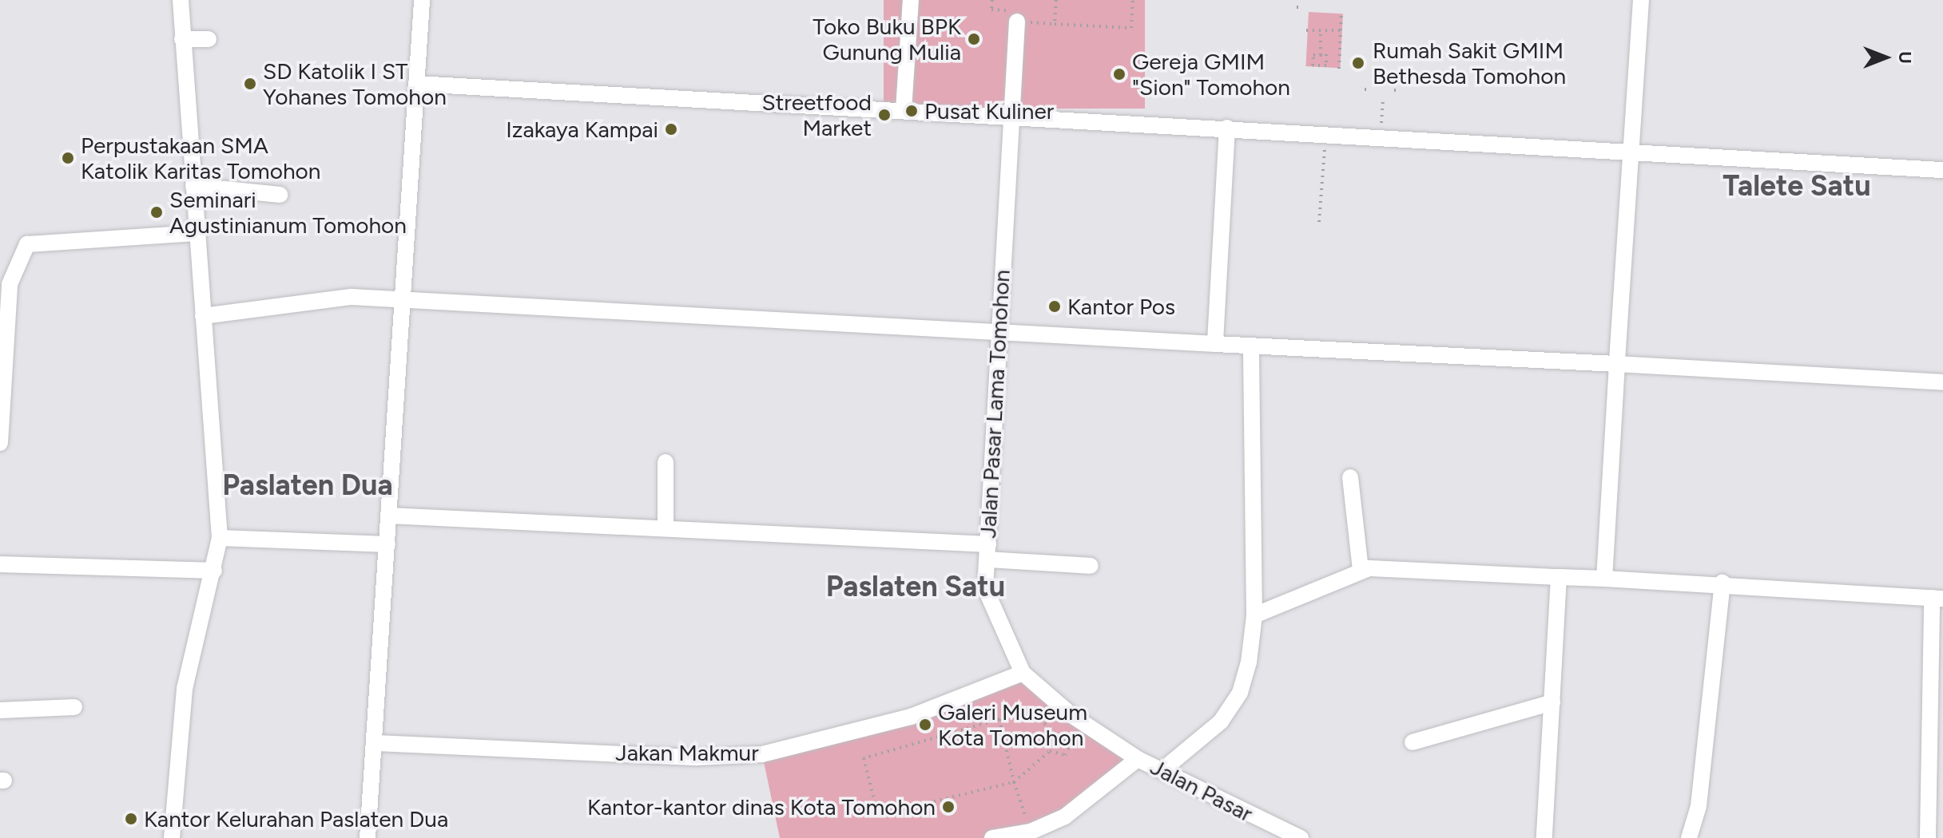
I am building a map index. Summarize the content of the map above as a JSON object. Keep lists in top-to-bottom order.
{
  "streets": {
    "street": ["Jalan Pasar Lama Tomohon", "Jakan Makmur", "Jalan Pasar"]
  },
  "crossings": [
    ["Jalan Pasar Lama Tomohon", "Jakan Makmur"],
    ["Jalan Pasar Lama Tomohon", "Jalan Pasar"]
  ],
  "districts": ["Talete Satu", "Paslaten Dua", "Paslaten Satu"],
  "places": [
    "Toko Buku BPK Gunung Mulia",
    "Rumah Sakit GMIM Bethesda Tomohon",
    "Gereja GMIM \"Sion\" Tomohon",
    "SD Katolik I ST Yohanes Tomohon",
    "Pusat Kuliner",
    "Streetfood Market",
    "Izakaya Kampai",
    "Perpustakaan SMA Katolik Karitas Tomohon",
    "Seminari Agustinianum Tomohon",
    "Kantor Pos",
    "Galeri Museum Kota Tomohon",
    "Kantor-kantor dinas Kota Tomohon",
    "Kantor Kelurahan Paslaten Dua"
  ],
  "north": "right"
}
